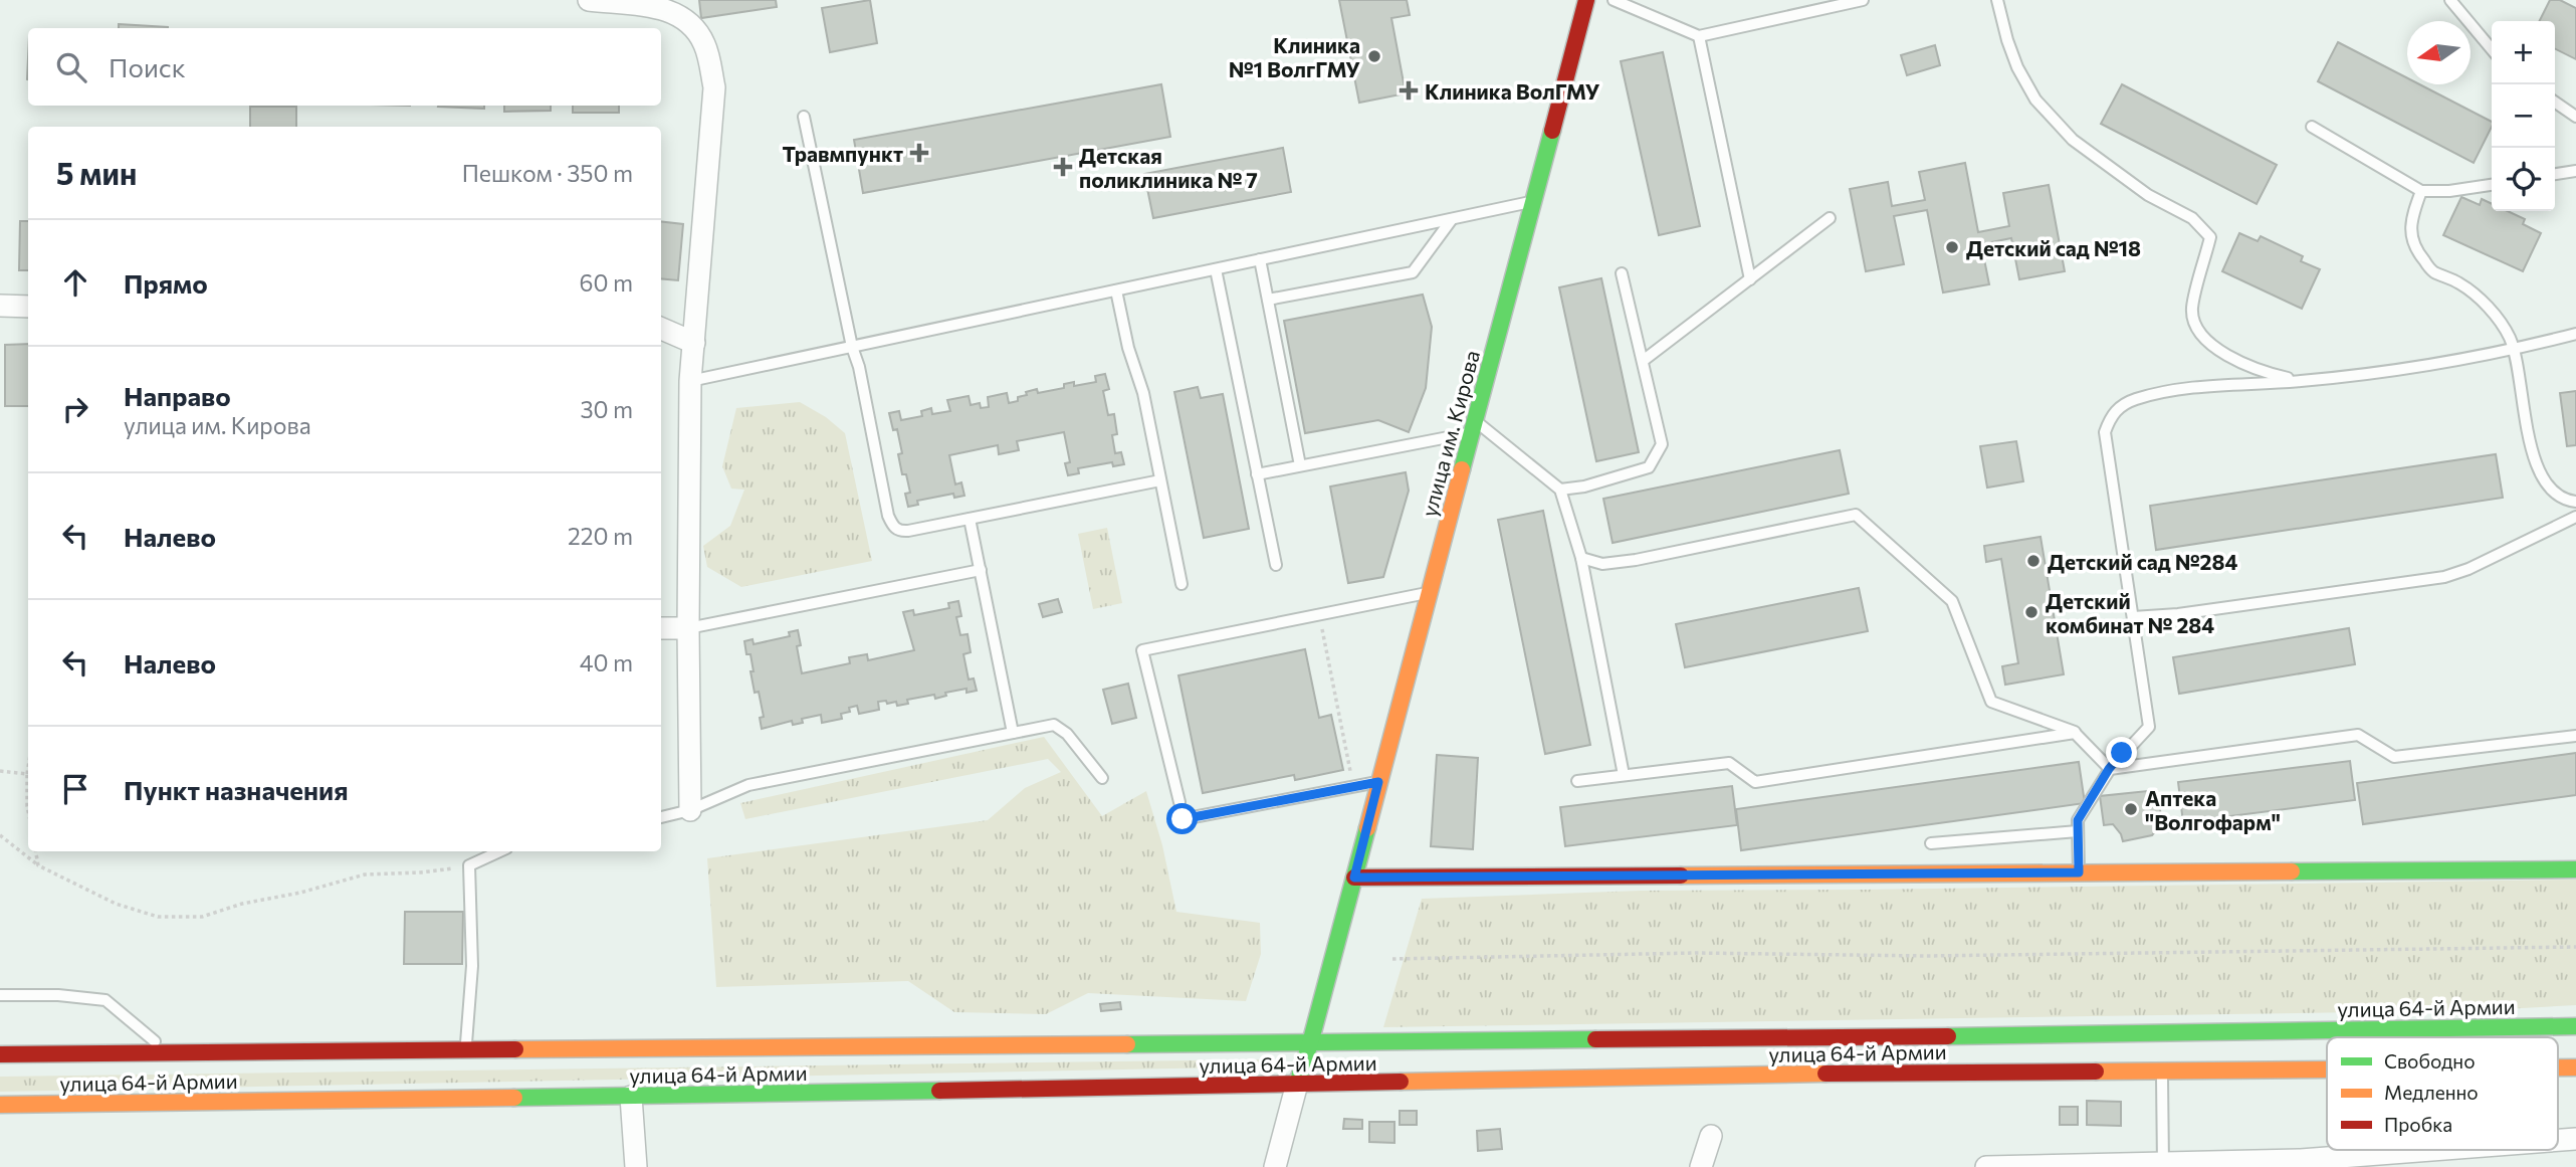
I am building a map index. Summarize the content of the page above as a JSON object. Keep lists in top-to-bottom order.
{
  "streets": {
    "main road": ["улица им. Кирова", "улица 64-й Армии"]
  },
  "crossings": [
    ["улица им. Кирова", "улица 64-й Армии"]
  ],
  "places": {
    "other": [
      "Клиника №1 ВолгГМУ",
      "Детский сад №18",
      "Детский сад №284",
      "Детский комбинат № 284",
      "Аптека \"Волгофарм\""
    ],
    "health": ["Клиника ВолГМУ", "Травмпункт", "Детская поликлиника № 7"]
  },
  "legend": ["Свободно", "Медленно", "Пробка"],
  "north": "left",
  "page": {
    "map_buttons": ["+", "−"],
    "search": "Поиск",
    "heading": ["5 мин", "Пешком · 350 m"],
    "list": [
      ["Прямо", "60 m"],
      ["Направо", "улица им. Кирова", "30 m"],
      ["Налево", "220 m"],
      ["Налево", "40 m"],
      "Пункт назначения"
    ]
  }
}
